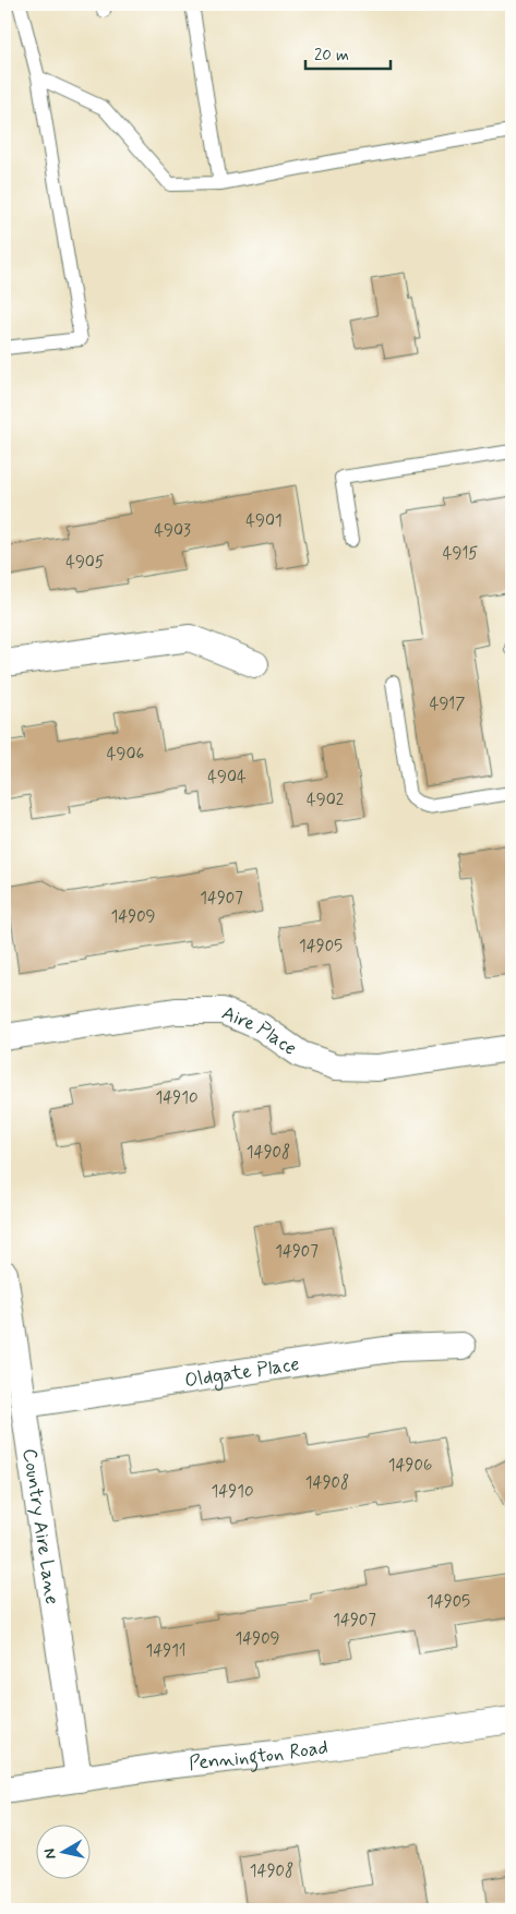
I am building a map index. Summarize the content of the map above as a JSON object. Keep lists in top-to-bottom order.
{
  "streets": {
    "street": [
      "Aire Place",
      "Oldgate Place",
      "Country Aire Lane",
      "Pennington Road"
    ]
  },
  "crossings": [
    ["Oldgate Place", "Country Aire Lane"],
    ["Country Aire Lane", "Pennington Road"]
  ],
  "house_numbers": [
    "4901",
    "4903",
    "4915",
    "4905",
    "4917",
    "4906",
    "4904",
    "4902",
    "14907",
    "14909",
    "14905",
    "14910",
    "14908",
    "14907",
    "14906",
    "14908",
    "14910",
    "14905",
    "14907",
    "14909",
    "14911",
    "14908"
  ],
  "scale_bar": "20 m",
  "north": "left"
}
